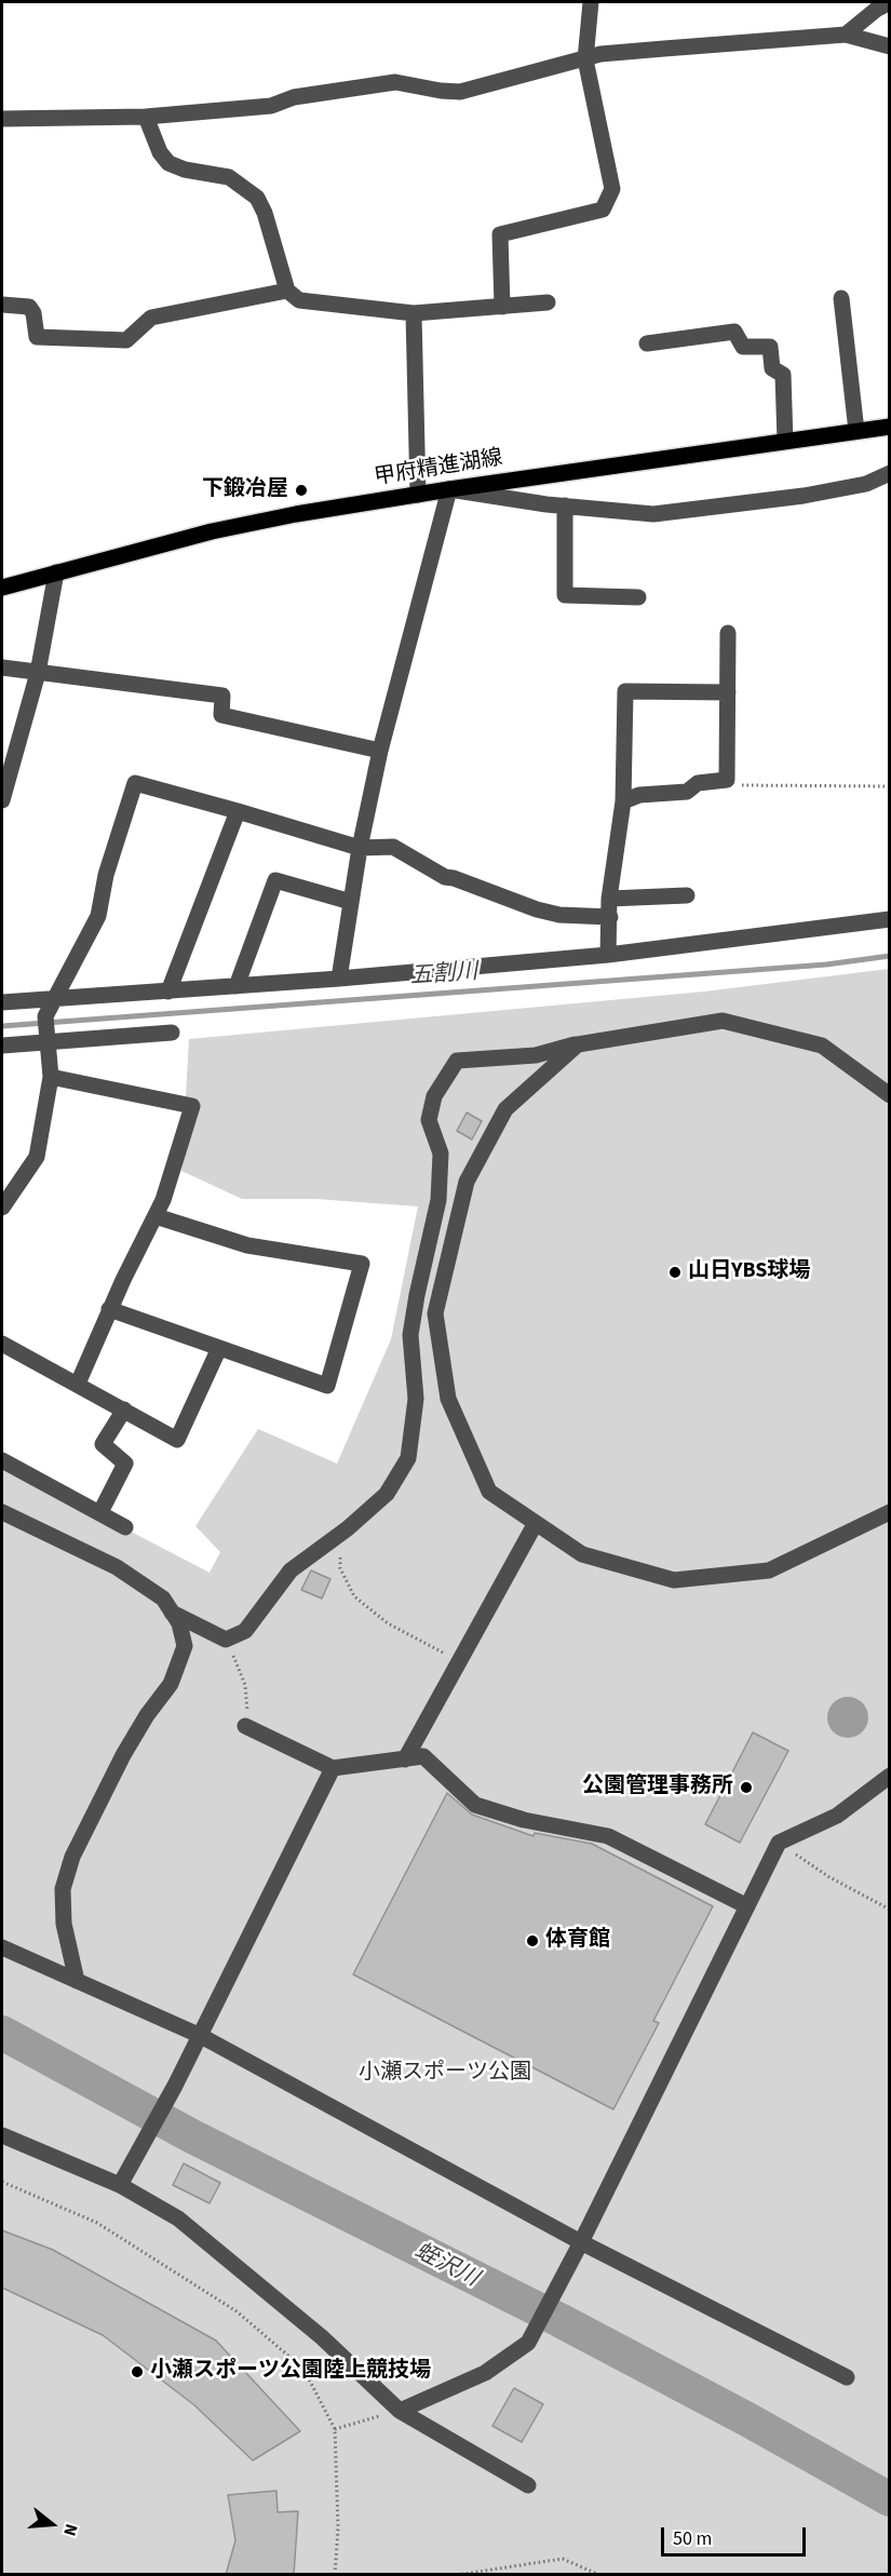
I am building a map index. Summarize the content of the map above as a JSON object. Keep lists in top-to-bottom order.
{
  "streets": {
    "main road": ["甲府精進湖線"]
  },
  "water": ["五割川", "蛭沢川"],
  "parks": ["小瀬スポーツ公園"],
  "places": [
    "下鍛冶屋",
    "山日YBS球場",
    "公園管理事務所",
    "体育館",
    "小瀬スポーツ公園陸上競技場"
  ],
  "scale_bar": "50 m",
  "north": "right"
}
